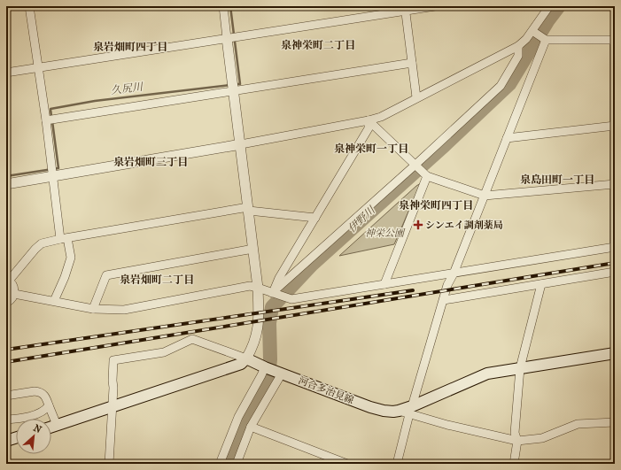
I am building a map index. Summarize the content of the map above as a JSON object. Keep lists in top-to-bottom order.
{
  "streets": {
    "main road": ["河合多治見線"]
  },
  "districts": [
    "泉神栄町二丁目",
    "泉岩畑町四丁目",
    "泉神栄町一丁目",
    "泉岩畑町三丁目",
    "泉島田町一丁目",
    "泉神栄町四丁目",
    "泉岩畑町二丁目"
  ],
  "water": ["久尻川", "伊野川"],
  "parks": ["神栄公園"],
  "places": {
    "health": ["シンエイ調剤薬局"]
  },
  "north": "top right"
}
